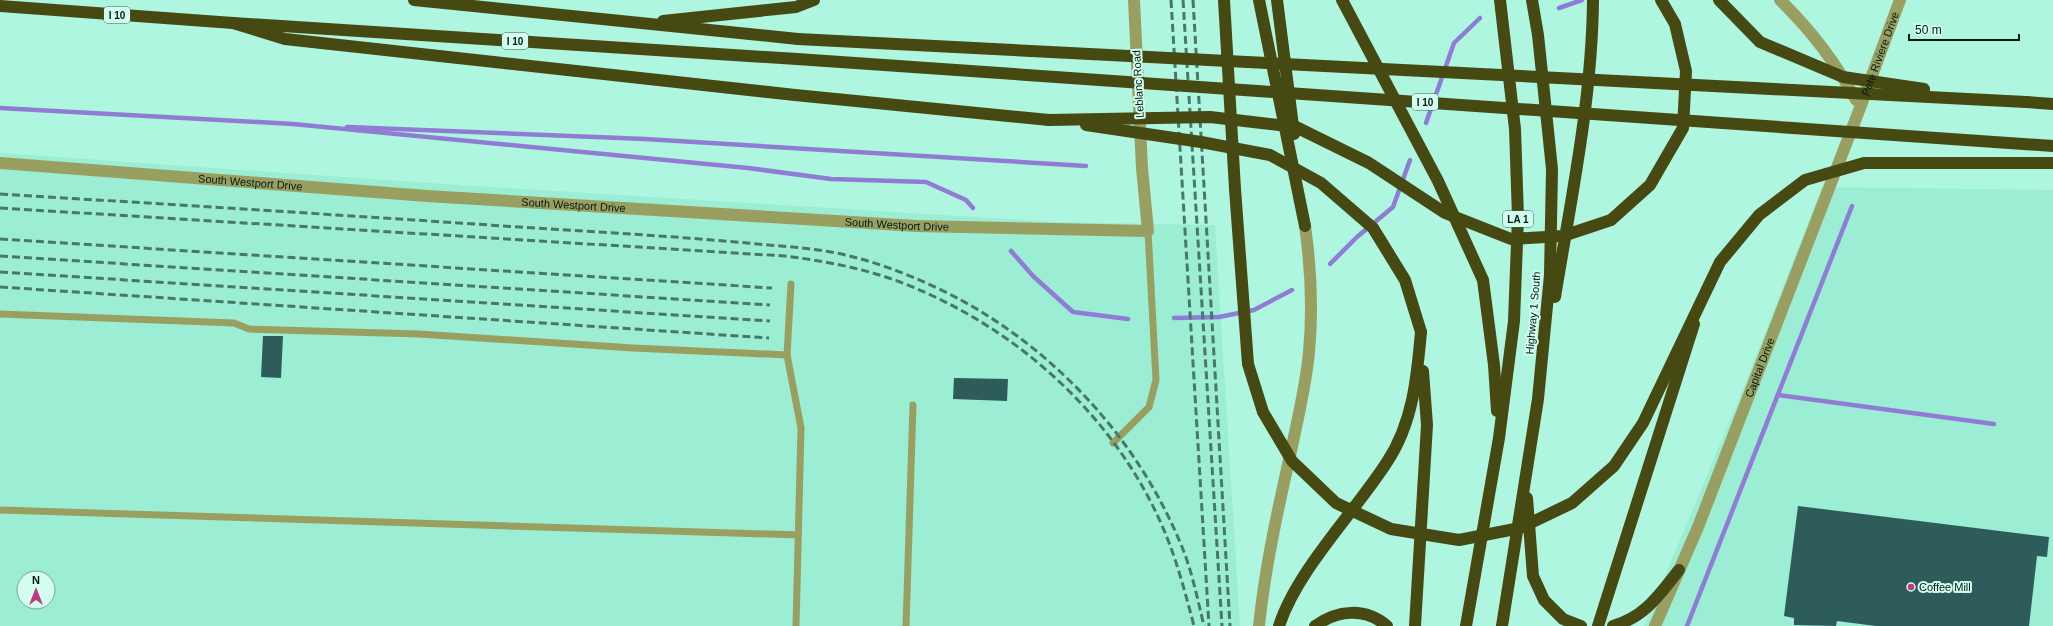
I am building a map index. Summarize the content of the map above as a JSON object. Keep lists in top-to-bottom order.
{
  "streets": {
    "highway": ["I 10", "LA 1", "Highway 1 South"],
    "street": [
      "Pete Riviere Drive",
      "Leblanc Road",
      "South Westport Drive",
      "Capital Drive"
    ]
  },
  "crossings": [
    ["Pete Riviere Drive", "Capital Drive"],
    ["Leblanc Road", "South Westport Drive"]
  ],
  "places": ["Coffee Mill"],
  "scale_bar": "50 m",
  "north": "top"
}
